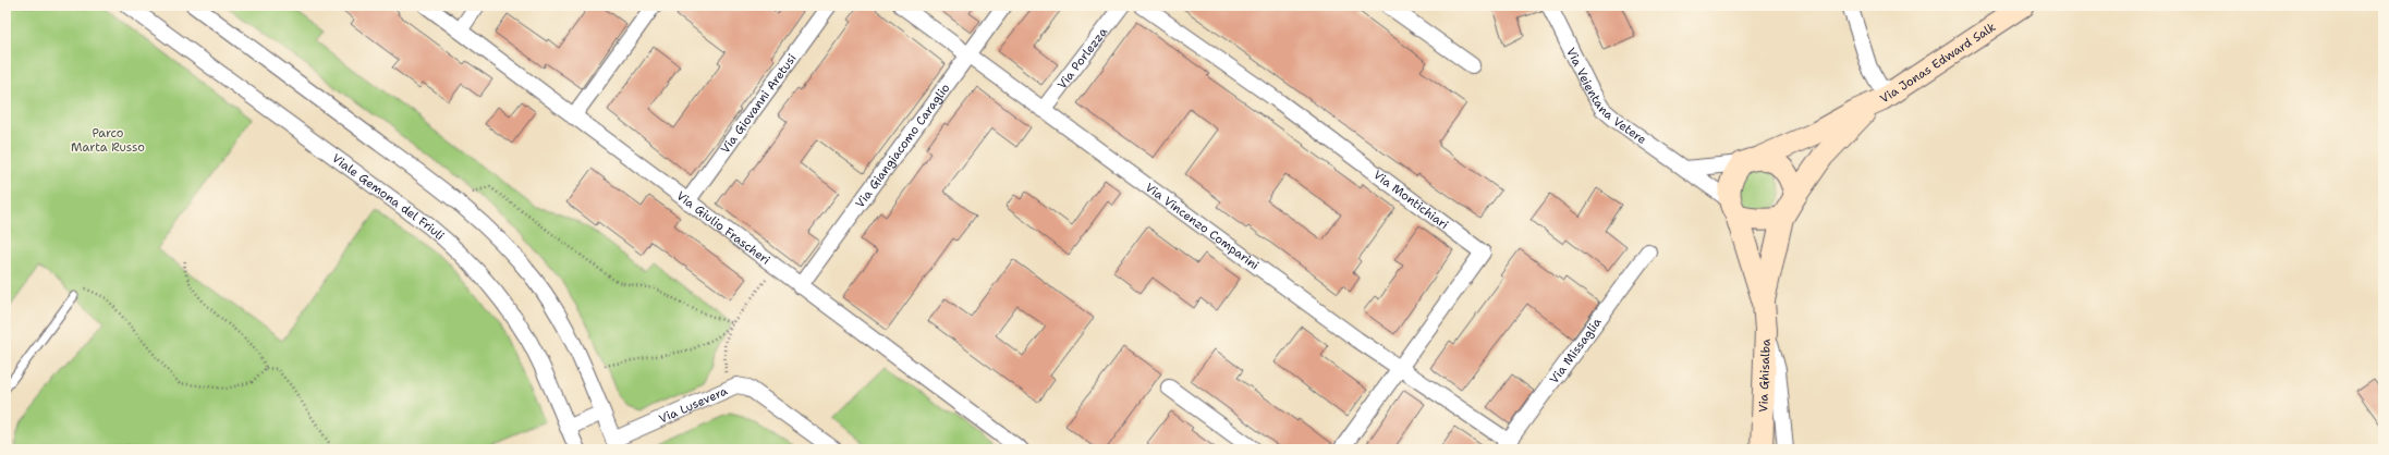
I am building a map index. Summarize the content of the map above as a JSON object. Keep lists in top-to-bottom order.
{
  "streets": {
    "street": [
      "Via Porlezza",
      "Via Jonas Edward Salk",
      "Via Veientana Vetere",
      "Via Giovanni Aretusi",
      "Via Giangiacomo Caraglio",
      "Viale Gemona del Friuli",
      "Via Montichiari",
      "Via Vincenzo Comparini",
      "Via Giulio Frascheri",
      "Via Missaglia",
      "Via Ghisalba",
      "Via Lusevera"
    ]
  },
  "crossings": [
    ["Via Porlezza", "Via Vincenzo Comparini"],
    ["Via Jonas Edward Salk", "Via Veientana Vetere"],
    ["Via Jonas Edward Salk", "Via Ghisalba"],
    ["Via Veientana Vetere", "Via Ghisalba"],
    ["Via Giovanni Aretusi", "Via Giulio Frascheri"],
    ["Via Giangiacomo Caraglio", "Via Vincenzo Comparini"],
    ["Via Giangiacomo Caraglio", "Via Giulio Frascheri"],
    ["Via Montichiari", "Via Vincenzo Comparini"],
    ["Via Vincenzo Comparini", "Via Missaglia"]
  ],
  "parks": ["Parco Marta Russo"]
}
